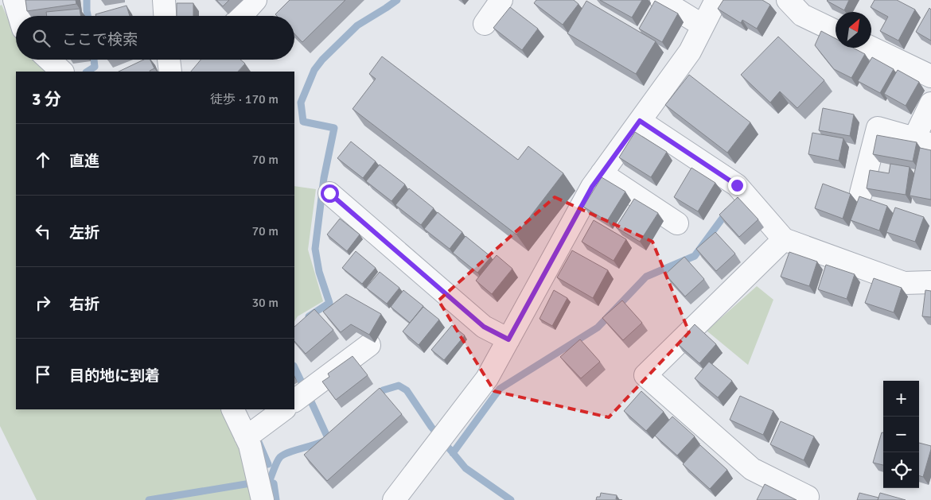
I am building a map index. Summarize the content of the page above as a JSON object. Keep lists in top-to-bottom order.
{
  "north": "top right",
  "page": {
    "search": "ここで検索",
    "heading": ["3 分", "徒歩 · 170 m"],
    "list": [
      ["直進", "70 m"],
      ["左折", "70 m"],
      ["右折", "30 m"],
      "目的地に到着"
    ],
    "map_buttons": ["+", "−"]
  }
}
